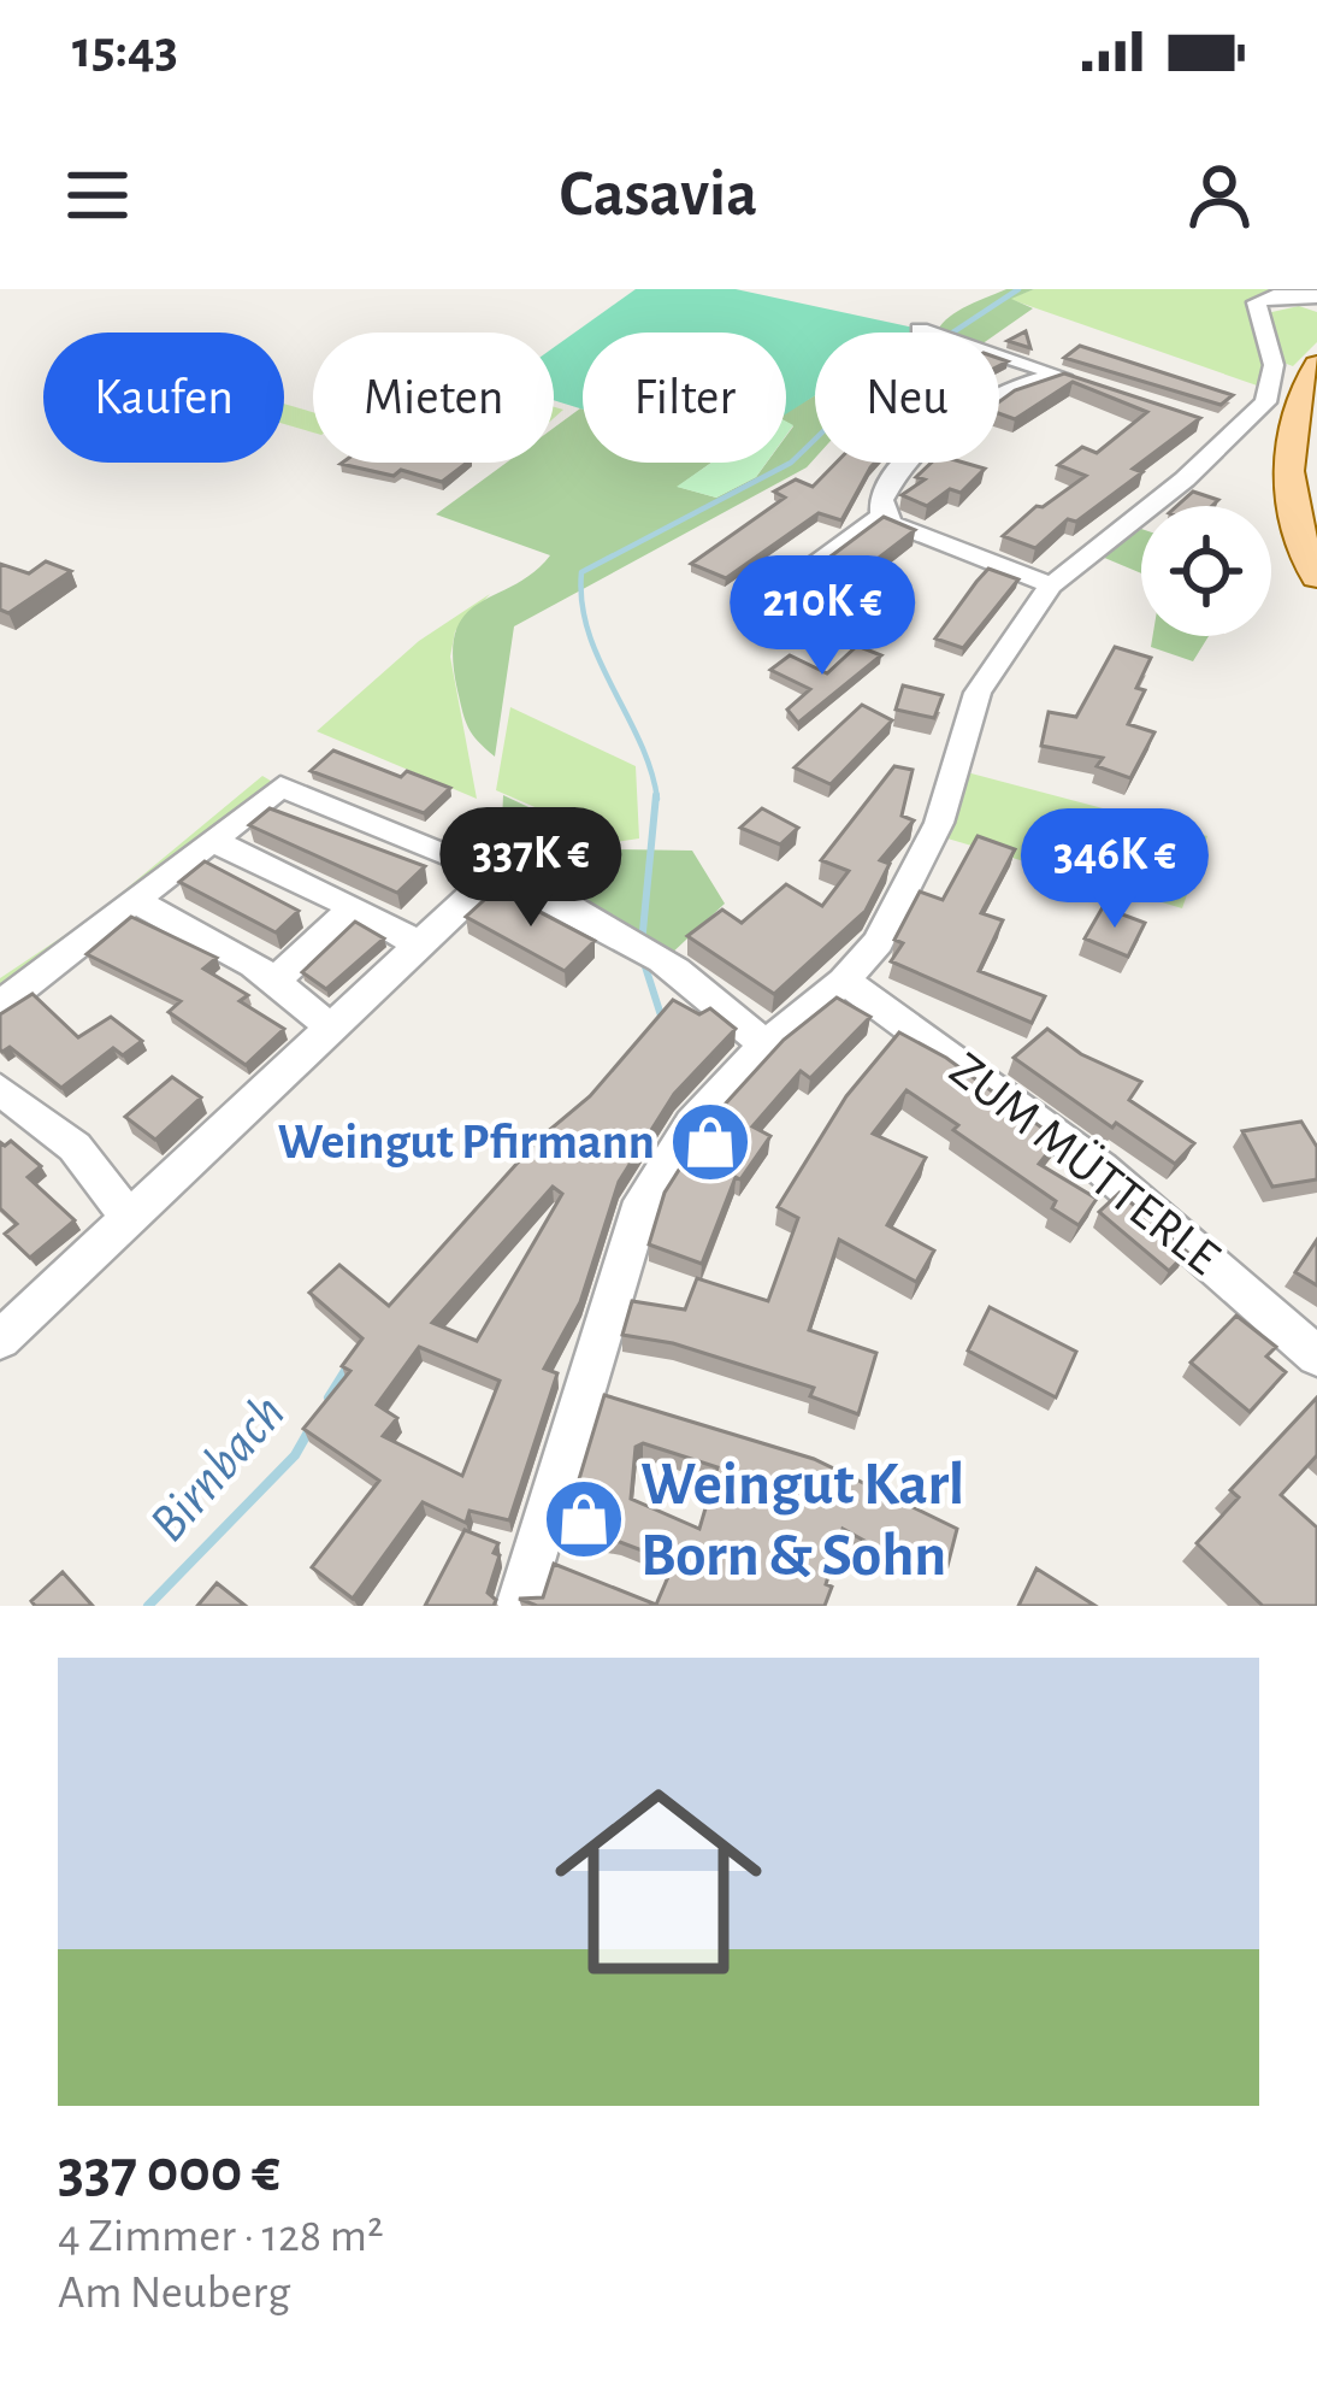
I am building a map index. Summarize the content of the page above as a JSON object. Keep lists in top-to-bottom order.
{
  "streets": {
    "street": ["ZUM MÜTTERLE"]
  },
  "water": ["Birnbach"],
  "places": {
    "shop": ["Weingut Pfirmann", "Weingut Karl Born & Sohn"]
  },
  "page": {
    "status": "15:43",
    "header": "Casavia",
    "chip": [
      "Kaufen",
      "Mieten",
      "Filter",
      "Neu"
    ],
    "price": ["210K €", "337K €", "346K €"],
    "list": [
      {
        "name": "337 000 €",
        "note": "4 Zimmer · 128 m² · Am Neuberg"
      }
    ]
  }
}
